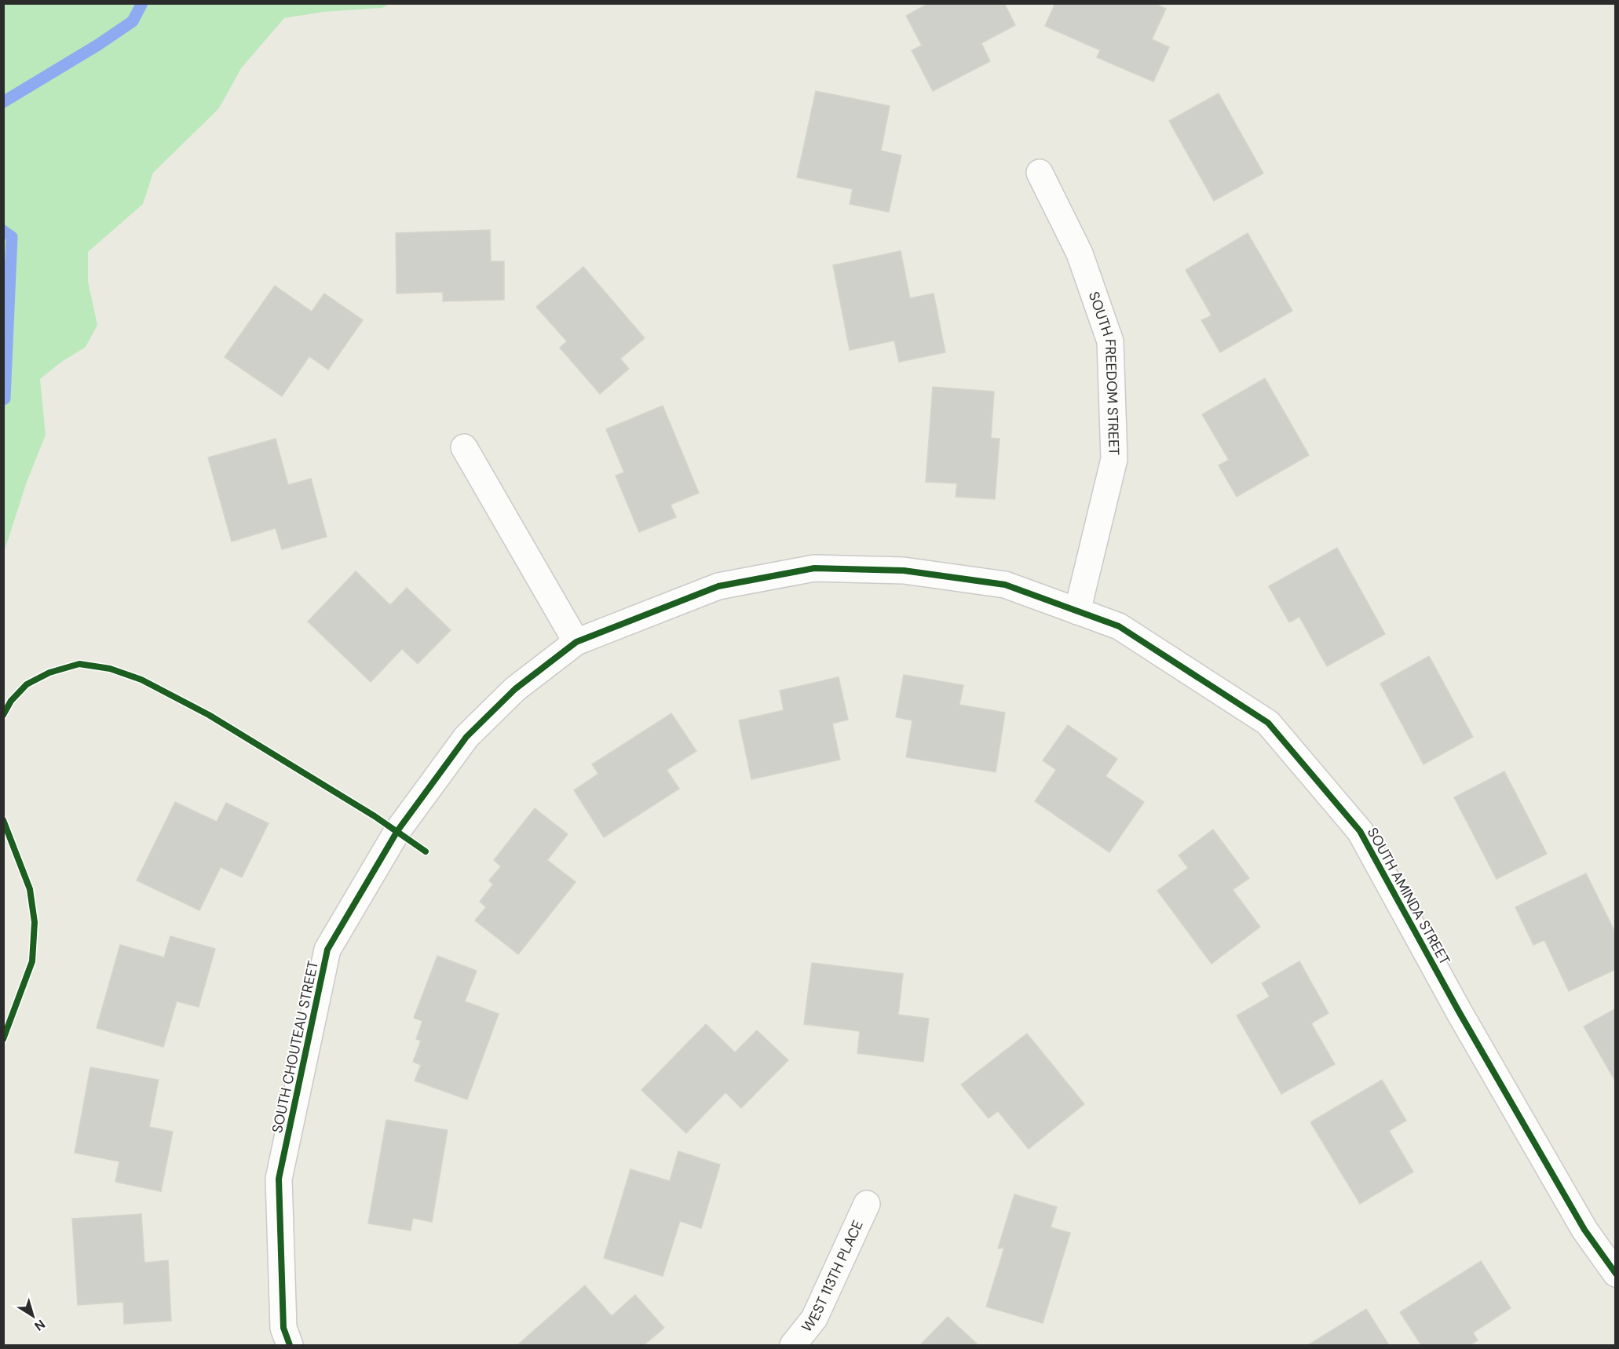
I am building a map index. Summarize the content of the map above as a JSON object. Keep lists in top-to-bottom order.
{
  "streets": {
    "street": [
      "SOUTH FREEDOM STREET",
      "SOUTH AMINDA STREET",
      "SOUTH CHOUTEAU STREET",
      "WEST 113TH PLACE"
    ]
  },
  "crossings": [
    ["SOUTH FREEDOM STREET", "SOUTH AMINDA STREET"],
    ["SOUTH AMINDA STREET", "SOUTH CHOUTEAU STREET"]
  ],
  "north": "bottom right"
}
